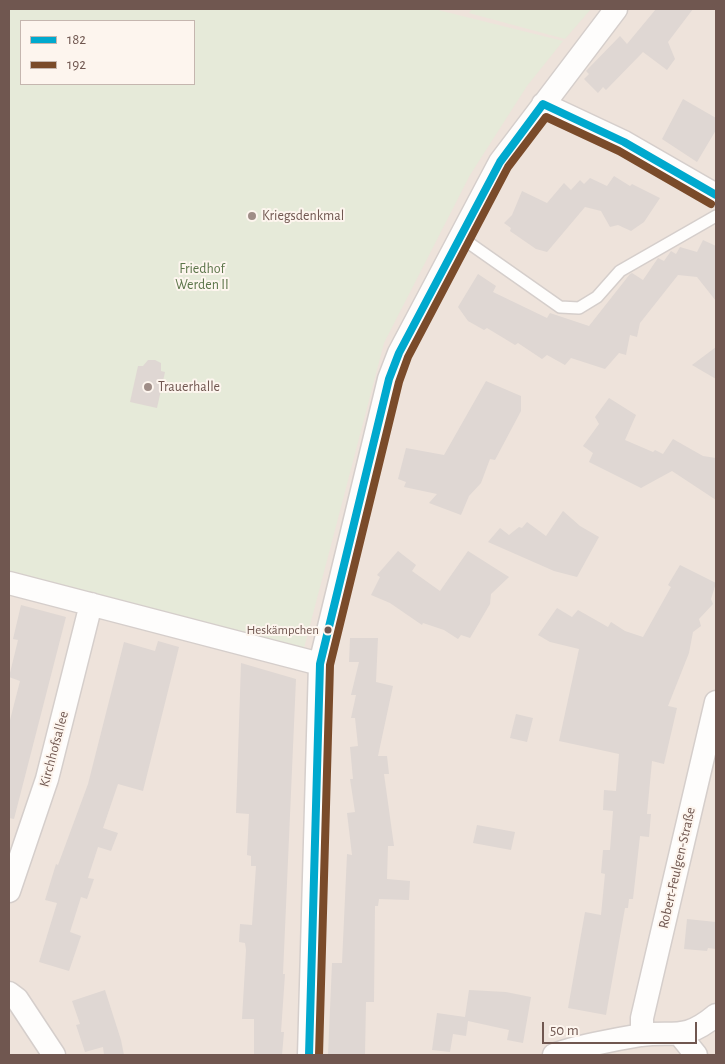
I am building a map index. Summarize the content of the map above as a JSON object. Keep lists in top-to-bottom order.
{
  "streets": {
    "street": ["Kirchhofsallee", "Robert-Feulgen-Straße"]
  },
  "parks": ["Friedhof Werden II"],
  "places": ["Kriegsdenkmal", "Trauerhalle", "Heskämpchen"],
  "lines": ["transit line 182", "transit line 192"],
  "legend": ["182", "192"],
  "scale_bar": "50 m"
}
